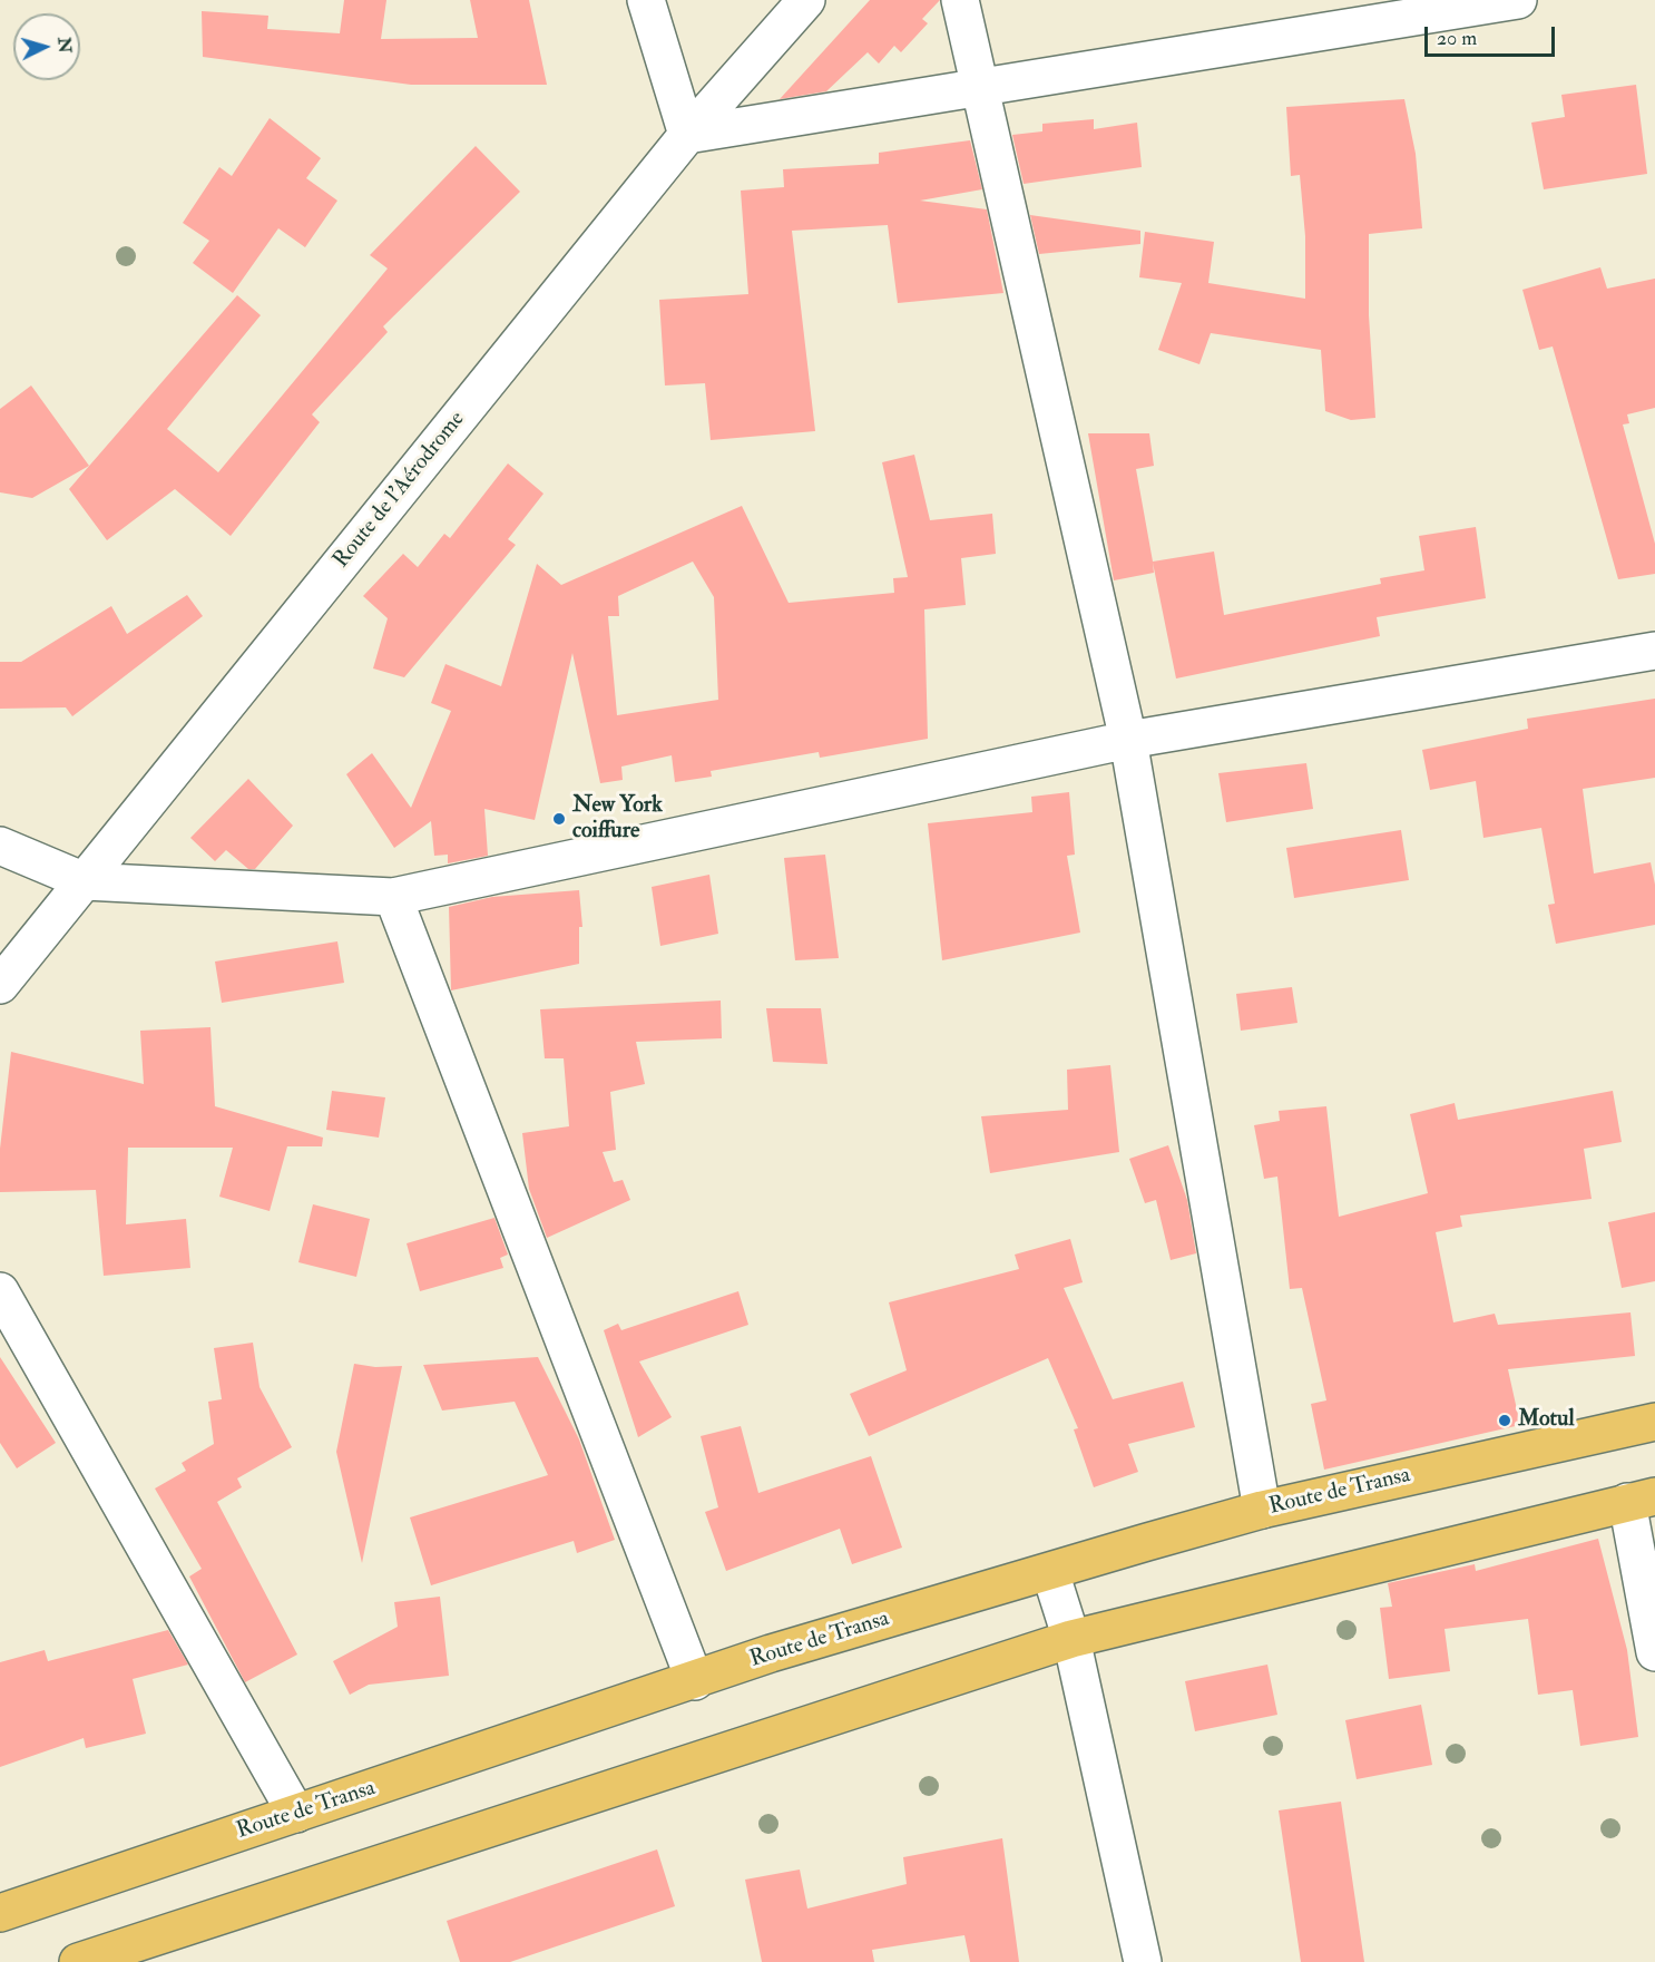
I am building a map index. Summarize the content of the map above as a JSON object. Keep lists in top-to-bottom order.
{
  "streets": {
    "main road": ["Route de Transa"],
    "street": ["Route de l'Aérodrome"]
  },
  "places": ["New York coiffure", "Motul"],
  "scale_bar": "20 m",
  "north": "right"
}
